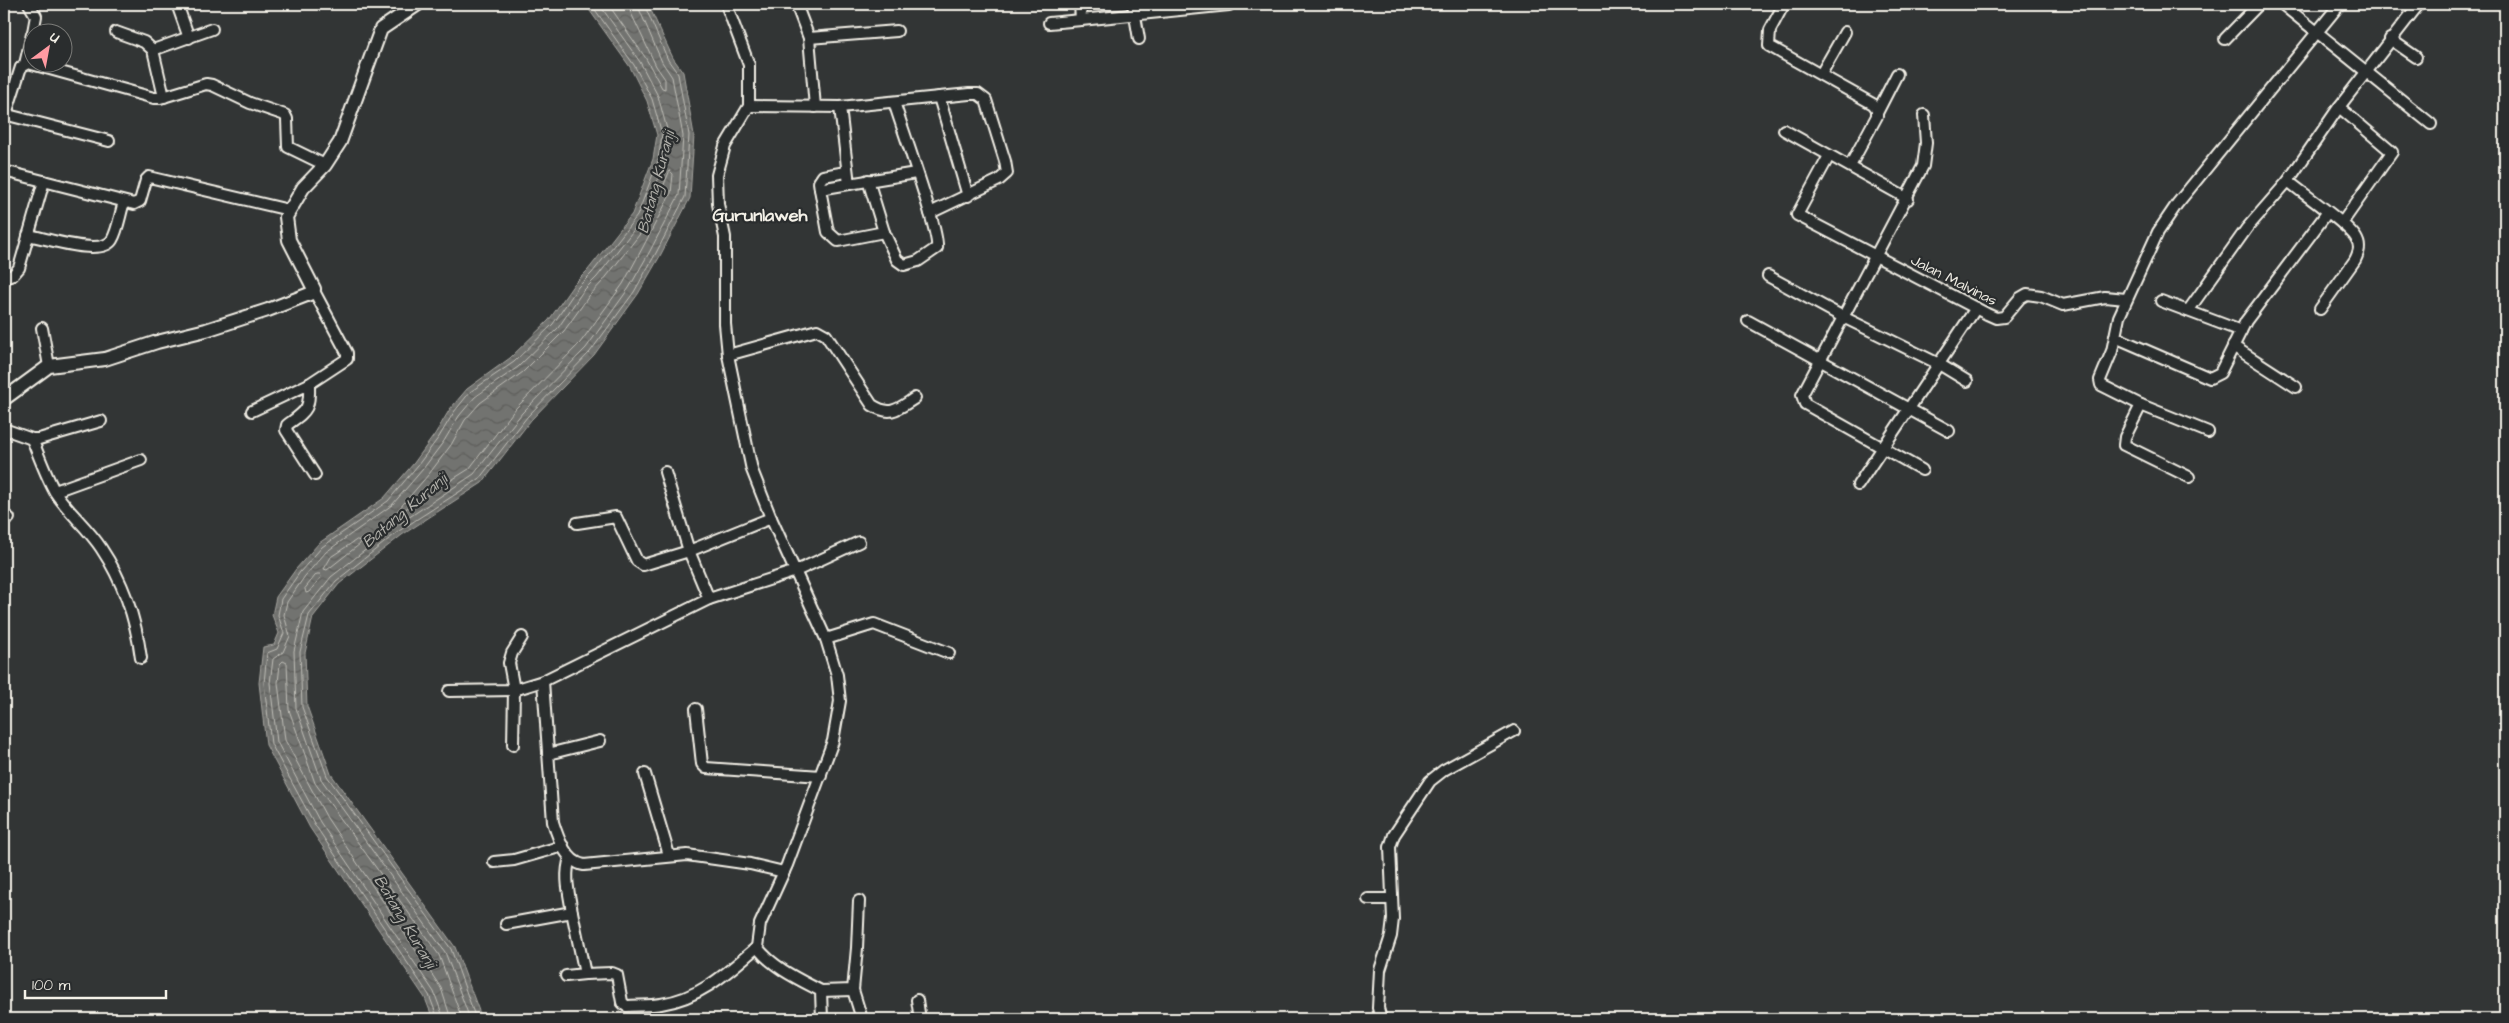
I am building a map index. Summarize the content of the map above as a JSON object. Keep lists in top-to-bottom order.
{
  "streets": {
    "street": ["Jalan Malvinas"]
  },
  "districts": ["Gurunlaweh"],
  "water": ["Batang Kuranji"],
  "scale_bar": "100 m",
  "north": "top right"
}
